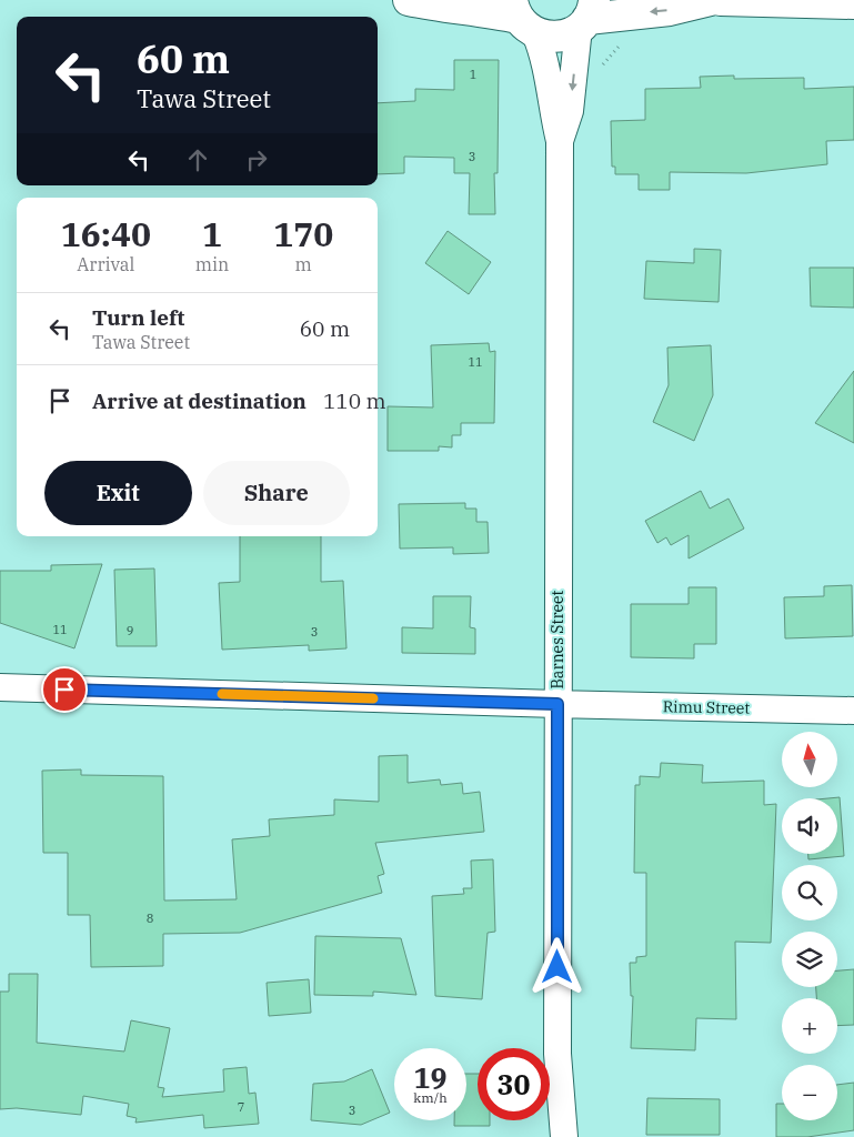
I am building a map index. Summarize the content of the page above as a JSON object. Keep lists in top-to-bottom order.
{
  "streets": {
    "street": ["Barnes Street", "Rimu Street"]
  },
  "crossings": [
    ["Barnes Street", "Rimu Street"]
  ],
  "house_numbers": [
    "1",
    "3",
    "11",
    "11",
    "9",
    "3",
    "8",
    "7",
    "3"
  ],
  "north": "top",
  "page": {
    "turn": ["60 m", "Tawa Street"],
    "eta": [
      "16:40",
      "Arrival",
      "1",
      "min",
      "170",
      "m"
    ],
    "list": [
      {
        "name": "Turn left",
        "note": "Tawa Street",
        "value": "60 m"
      },
      {
        "name": "Arrive at destination",
        "value": "110 m"
      }
    ],
    "buttons": ["Exit", "Share"],
    "map_buttons": ["+", "−"],
    "speed": "19 km/h",
    "limit": "30"
  }
}
